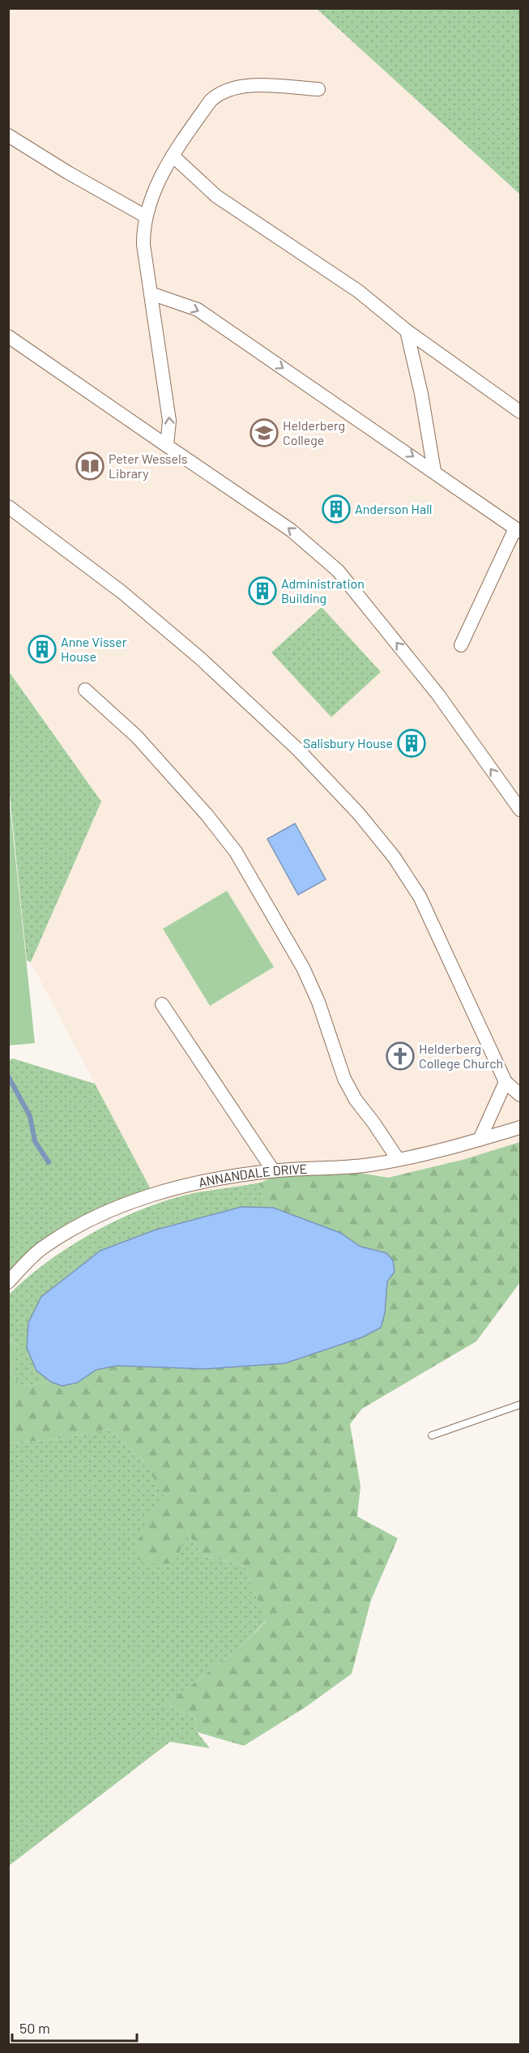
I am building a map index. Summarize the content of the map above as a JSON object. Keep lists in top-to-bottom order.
{
  "streets": {
    "street": ["ANNANDALE DRIVE"]
  },
  "places": {
    "school or university": ["Helderberg College"],
    "library": ["Peter Wessels Library"],
    "building": [
      "Anderson Hall",
      "Administration Building",
      "Anne Visser House",
      "Salisbury House"
    ],
    "church": ["Helderberg College Church"]
  },
  "scale_bar": "50 m"
}
